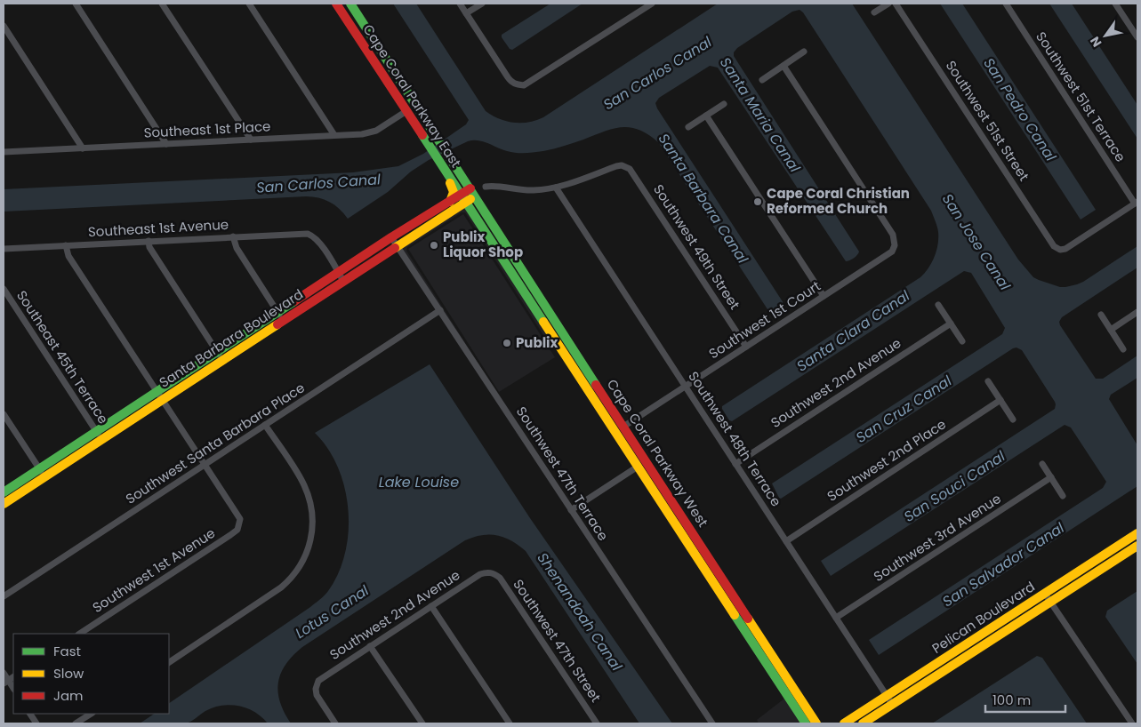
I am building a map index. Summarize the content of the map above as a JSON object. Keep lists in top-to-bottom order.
{
  "streets": {
    "main road": [
      "Cape Coral Parkway East",
      "Santa Barbara Boulevard",
      "Cape Coral Parkway West",
      "Pelican Boulevard"
    ],
    "street": [
      "Southwest 51st Terrace",
      "Southwest 51st Street",
      "Southeast 1st Place",
      "Southeast 1st Avenue",
      "Southwest 49th Street",
      "Southwest 1st Court",
      "Southeast 45th Terrace",
      "Southwest 2nd Avenue",
      "Southwest 48th Terrace",
      "Southwest Santa Barbara Place",
      "Southwest 2nd Place",
      "Southwest 47th Terrace",
      "Southwest 3rd Avenue",
      "Southwest 1st Avenue",
      "Southwest 47th Street"
    ]
  },
  "crossings": [
    ["Cape Coral Parkway East", "Southeast 1st Place"],
    ["Cape Coral Parkway East", "Santa Barbara Boulevard"],
    ["Cape Coral Parkway East", "Cape Coral Parkway West"],
    ["Southwest 51st Terrace", "Southwest 51st Street"],
    ["Southeast 1st Avenue", "Santa Barbara Boulevard"],
    ["Southwest 49th Street", "Southwest 1st Court"],
    ["Southwest 49th Street", "Southwest 48th Terrace"],
    ["Southwest 1st Court", "Southwest 48th Terrace"],
    ["Southwest 1st Court", "Cape Coral Parkway West"],
    ["Santa Barbara Boulevard", "Southeast 45th Terrace"],
    ["Santa Barbara Boulevard", "Cape Coral Parkway West"],
    ["Santa Barbara Boulevard", "Southwest 47th Terrace"],
    ["Southwest 2nd Avenue", "Southwest 48th Terrace"],
    ["Southwest 2nd Avenue", "Southwest 47th Street"],
    ["Southwest 48th Terrace", "Southwest 2nd Place"],
    ["Southwest 48th Terrace", "Southwest 3rd Avenue"],
    ["Southwest 48th Terrace", "Pelican Boulevard"],
    ["Southwest Santa Barbara Place", "Southwest 47th Terrace"],
    ["Southwest Santa Barbara Place", "Southwest 1st Avenue"]
  ],
  "water": [
    "San Carlos Canal",
    "San Pedro Canal",
    "Santa Maria Canal",
    "Santa Barbara Canal",
    "San Jose Canal",
    "Santa Clara Canal",
    "San Cruz Canal",
    "Lake Louise",
    "San Souci Canal",
    "San Salvador Canal",
    "Lotus Canal",
    "Shenandoah Canal"
  ],
  "places": ["Cape Coral Christian Reformed Church", "Publix Liquor Shop", "Publix"],
  "legend": ["Fast", "Slow", "Jam"],
  "scale_bar": "100 m",
  "north": "bottom left"
}
